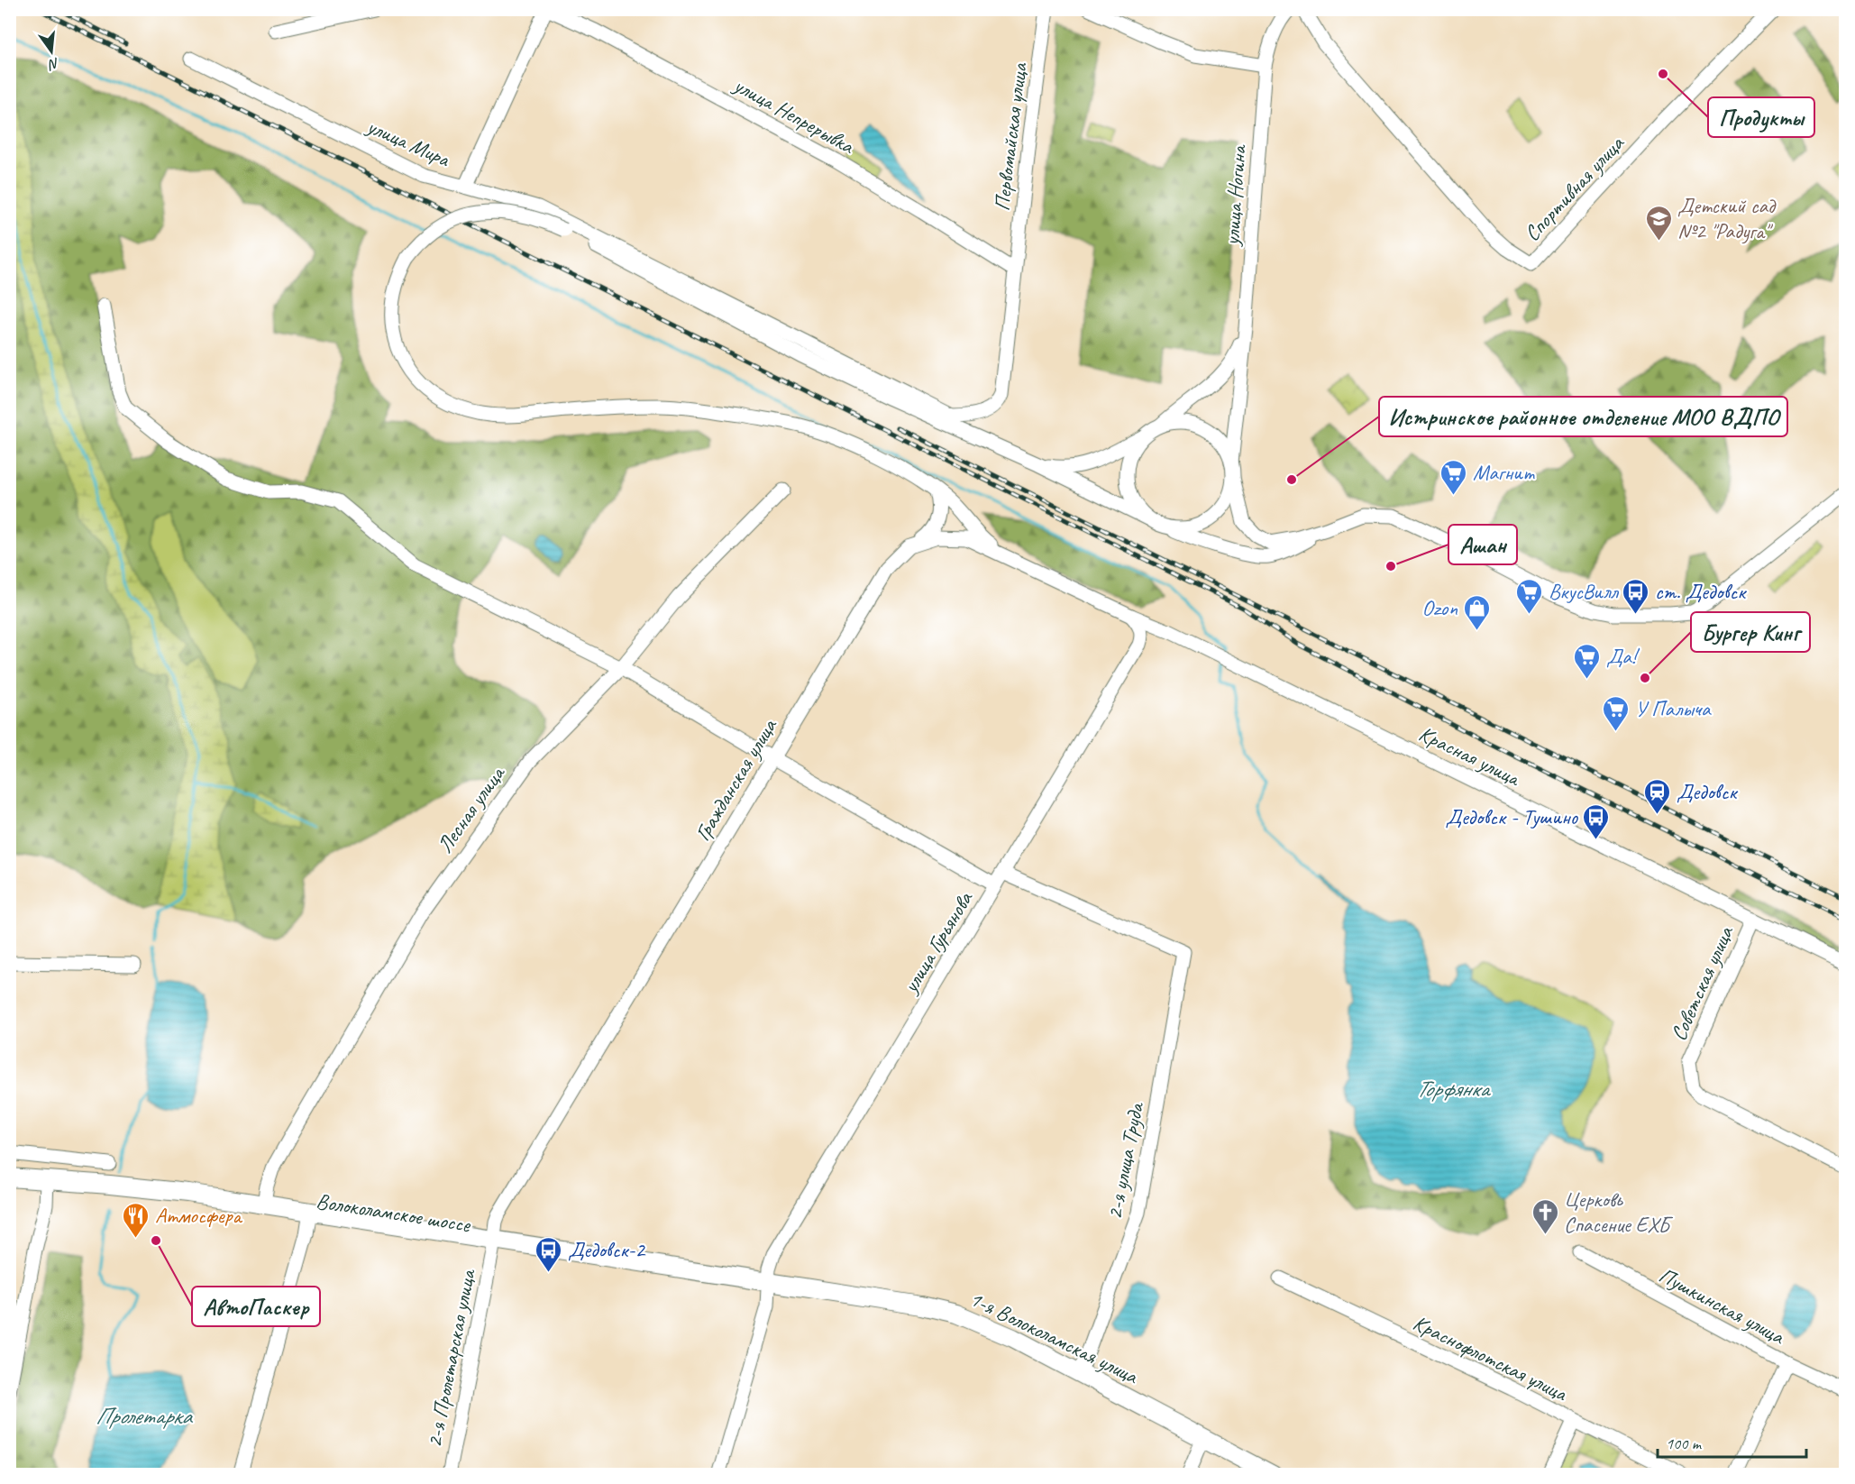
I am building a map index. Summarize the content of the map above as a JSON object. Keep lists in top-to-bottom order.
{
  "streets": {
    "main road": ["Волоколамское шоссе", "1-я Волоколамская улица"],
    "street": [
      "улица Непрерывка",
      "Первомайская улица",
      "улица Мира",
      "Спортивная улица",
      "улица Ногина",
      "Красная улица",
      "Гражданская улица",
      "Лесная улица",
      "улица Гурьянова",
      "Советская улица",
      "2-я улица Труда",
      "Пушкинская улица",
      "Краснофлотская улица",
      "2-я Пролетарская улица"
    ]
  },
  "crossings": [
    ["улица Непрерывка", "Первомайская улица"],
    ["улица Непрерывка", "улица Мира"],
    ["Первомайская улица", "улица Мира"],
    ["Красная улица", "Гражданская улица"],
    ["Красная улица", "улица Гурьянова"],
    ["Красная улица", "Советская улица"],
    ["Гражданская улица", "улица Гурьянова"],
    ["Гражданская улица", "Волоколамское шоссе"],
    ["Гражданская улица", "2-я Пролетарская улица"],
    ["Лесная улица", "Волоколамское шоссе"],
    ["улица Гурьянова", "2-я улица Труда"],
    ["улица Гурьянова", "Волоколамское шоссе"],
    ["улица Гурьянова", "1-я Волоколамская улица"],
    ["2-я улица Труда", "1-я Волоколамская улица"],
    ["Волоколамское шоссе", "1-я Волоколамская улица"],
    ["Волоколамское шоссе", "2-я Пролетарская улица"]
  ],
  "water": ["Торфянка", "Пролетарка"],
  "places": {
    "other": [
      "Продукты",
      "Истринское районное отделение МОО ВДПО",
      "Ашан",
      "Бургер Кинг",
      "АвтоПаскер"
    ],
    "school or university": ["Детский сад №2 \"Радуга\""],
    "supermarket": [
      "Магнит",
      "ВкусВилл",
      "Да!",
      "У Палыча"
    ],
    "bus stop": ["ст. Дедовск", "Дедовск - Тушино", "Дедовск-2"],
    "shop": ["Ozon"],
    "station": ["Дедовск"],
    "church": ["Церковь Спасение ЕХБ"],
    "restaurant": ["Атмосфера"]
  },
  "scale_bar": "100 m",
  "north": "bottom"
}
